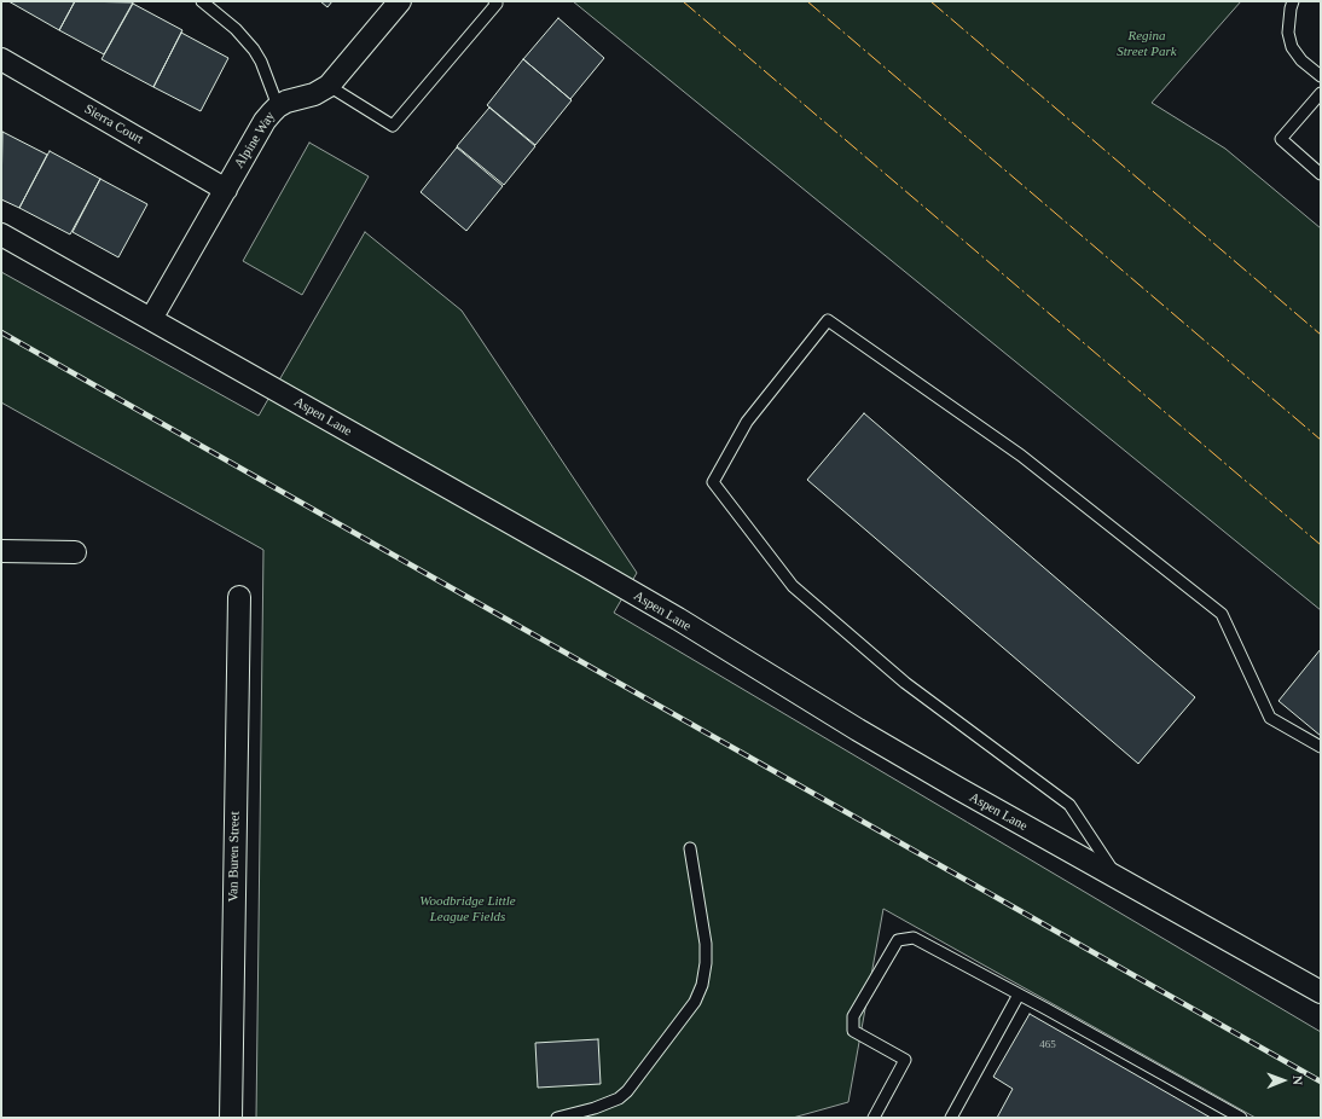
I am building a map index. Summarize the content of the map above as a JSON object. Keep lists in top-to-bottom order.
{
  "streets": {
    "street": [
      "Sierra Court",
      "Alpine Way",
      "Aspen Lane",
      "Van Buren Street"
    ]
  },
  "crossings": [
    ["Sierra Court", "Alpine Way"],
    ["Alpine Way", "Aspen Lane"]
  ],
  "parks": ["Regina Street Park", "Woodbridge Little League Fields"],
  "house_numbers": ["465"],
  "north": "right"
}
